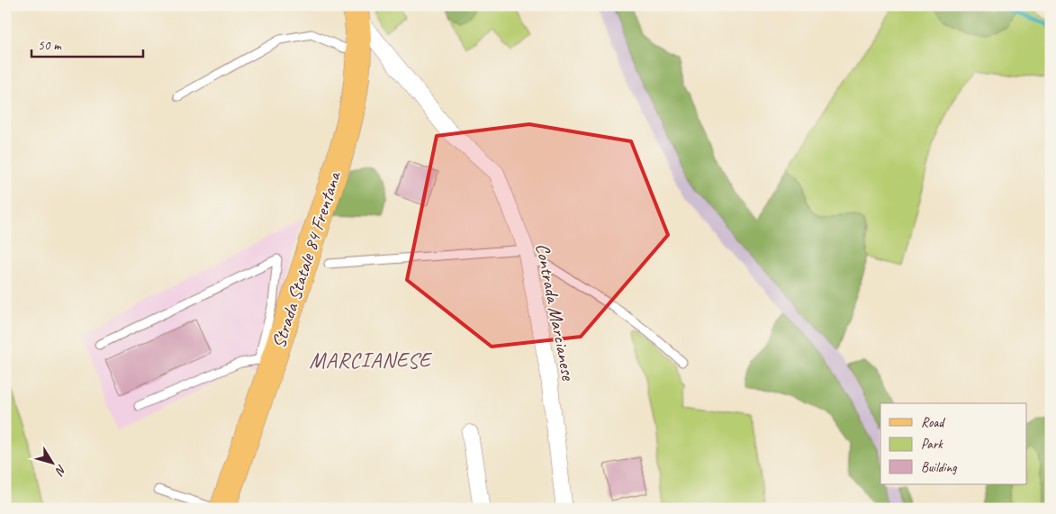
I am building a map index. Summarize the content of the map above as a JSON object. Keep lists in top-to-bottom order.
{
  "streets": {
    "main road": ["Strada Statale 84 Frentana"],
    "street": ["Contrada Marcianese"]
  },
  "crossings": [
    ["Strada Statale 84 Frentana", "Contrada Marcianese"]
  ],
  "districts": ["MARCIANESE"],
  "legend": ["Road", "Park", "Building"],
  "scale_bar": "50 m",
  "north": "bottom right"
}
